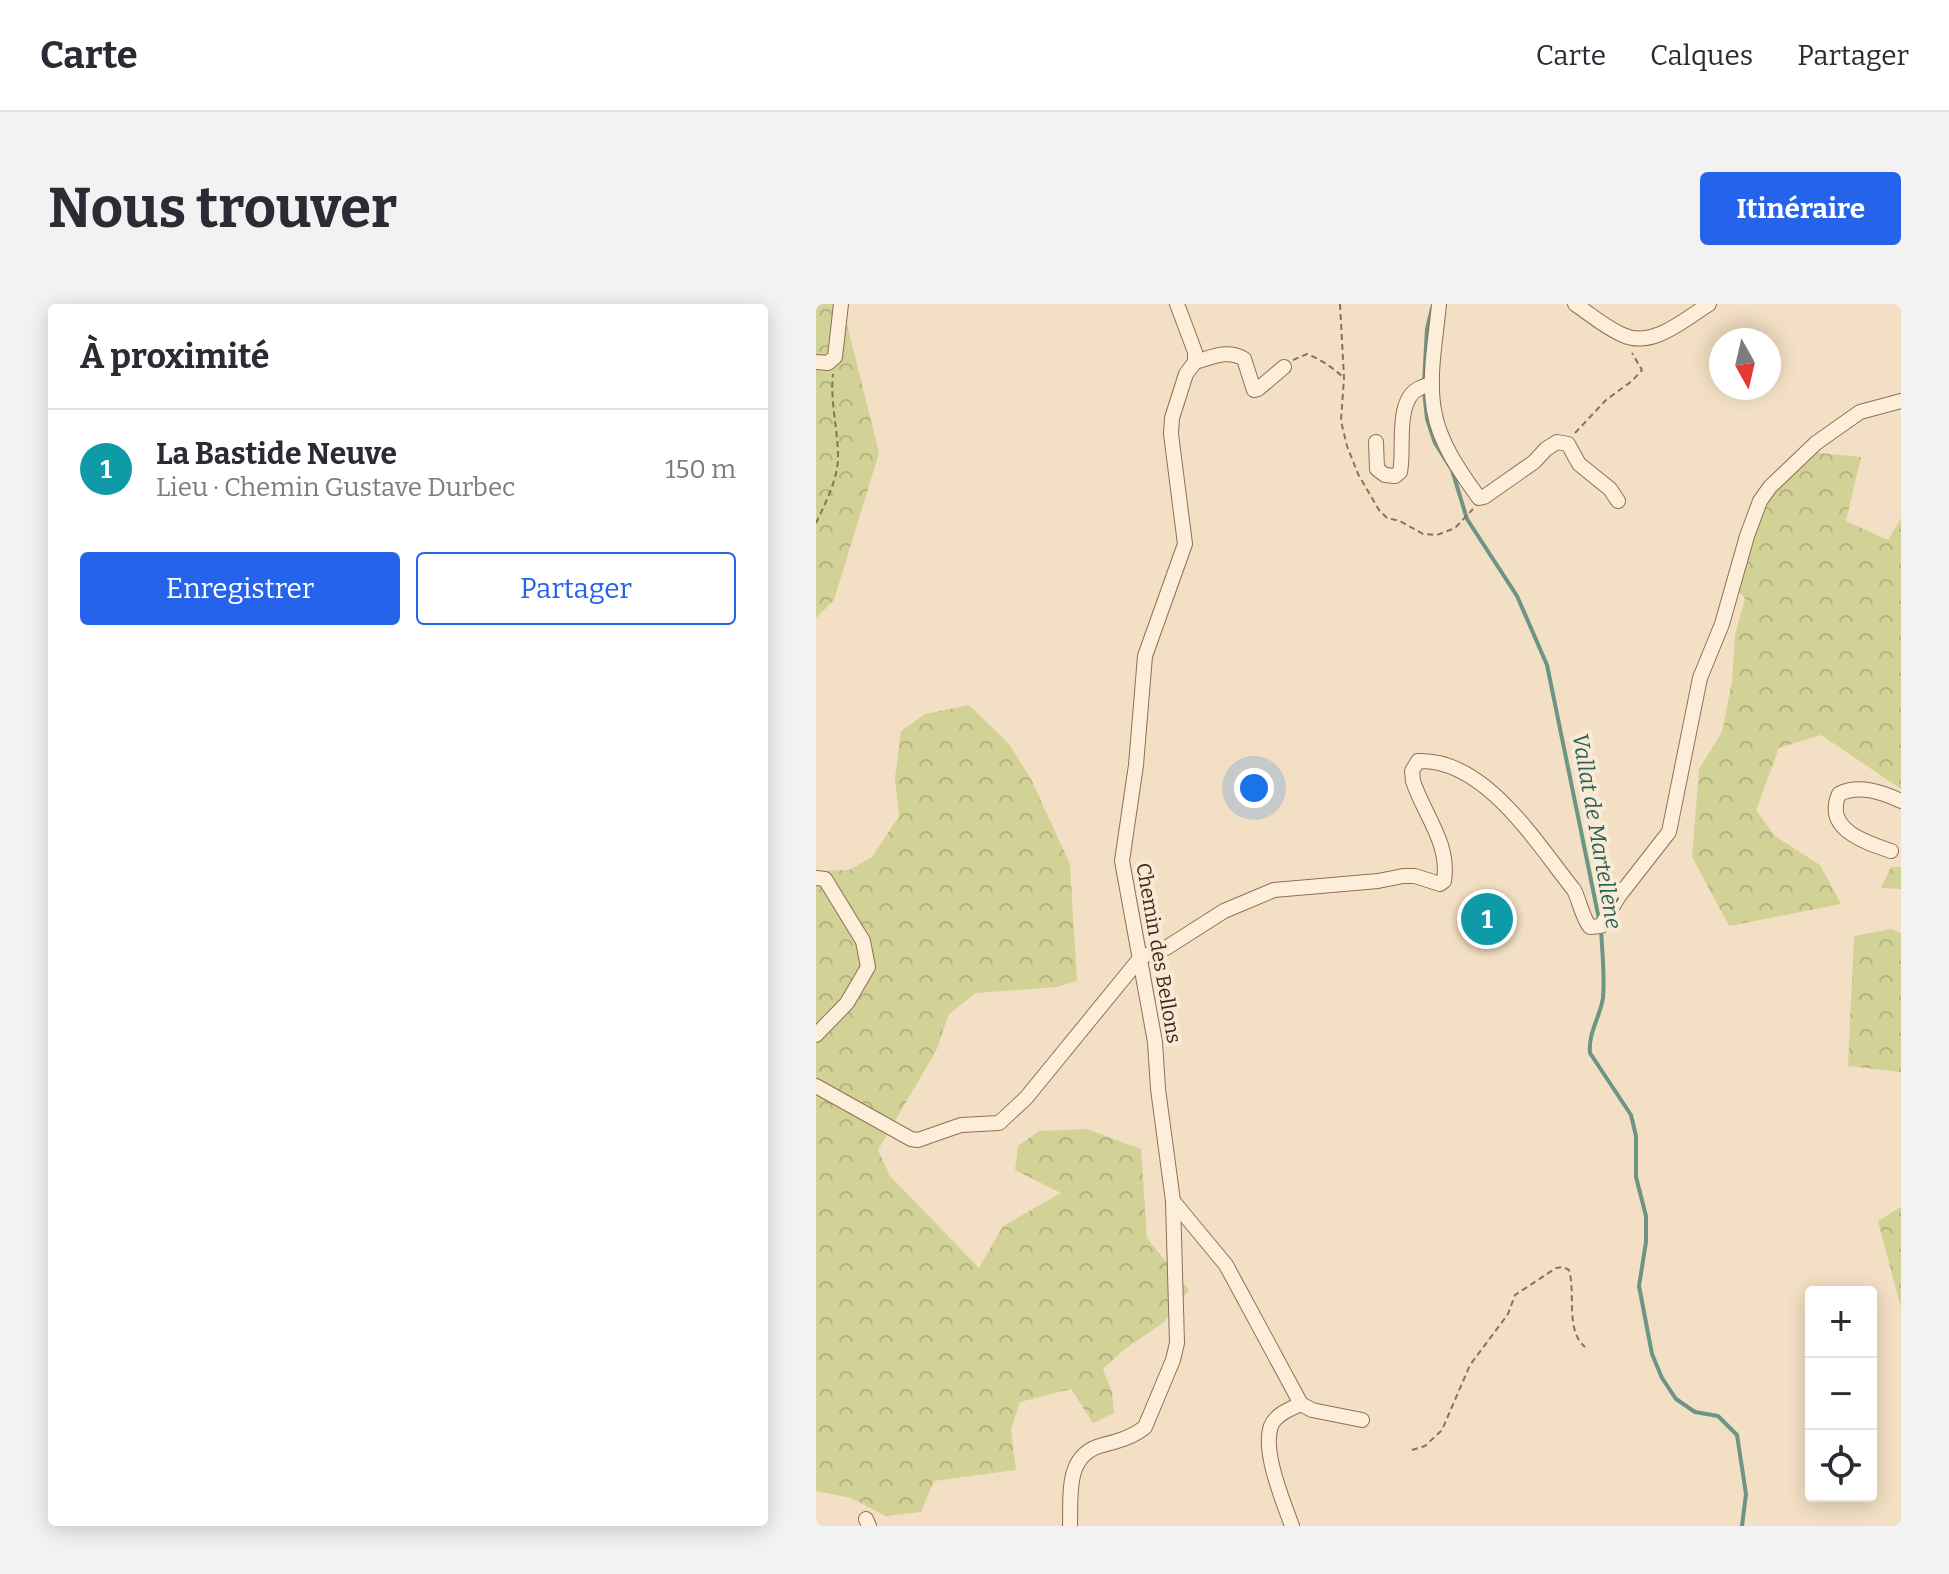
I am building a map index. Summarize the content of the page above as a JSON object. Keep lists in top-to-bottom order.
{
  "streets": {
    "street": ["Chemin des Bellons"]
  },
  "water": ["Vallat de Martellène"],
  "north": "bottom",
  "page": {
    "header": "Carte",
    "nav": ["Carte", "Calques", "Partager"],
    "buttons": [
      "Itinéraire",
      ["Enregistrer", "Partager"]
    ],
    "title": "Nous trouver",
    "heading": "À proximité",
    "list": [
      {
        "mark": "1",
        "name": "La Bastide Neuve",
        "note": "Lieu · Chemin Gustave Durbec",
        "value": "150 m"
      }
    ],
    "pins": "1",
    "map_buttons": ["+", "−"]
  }
}
